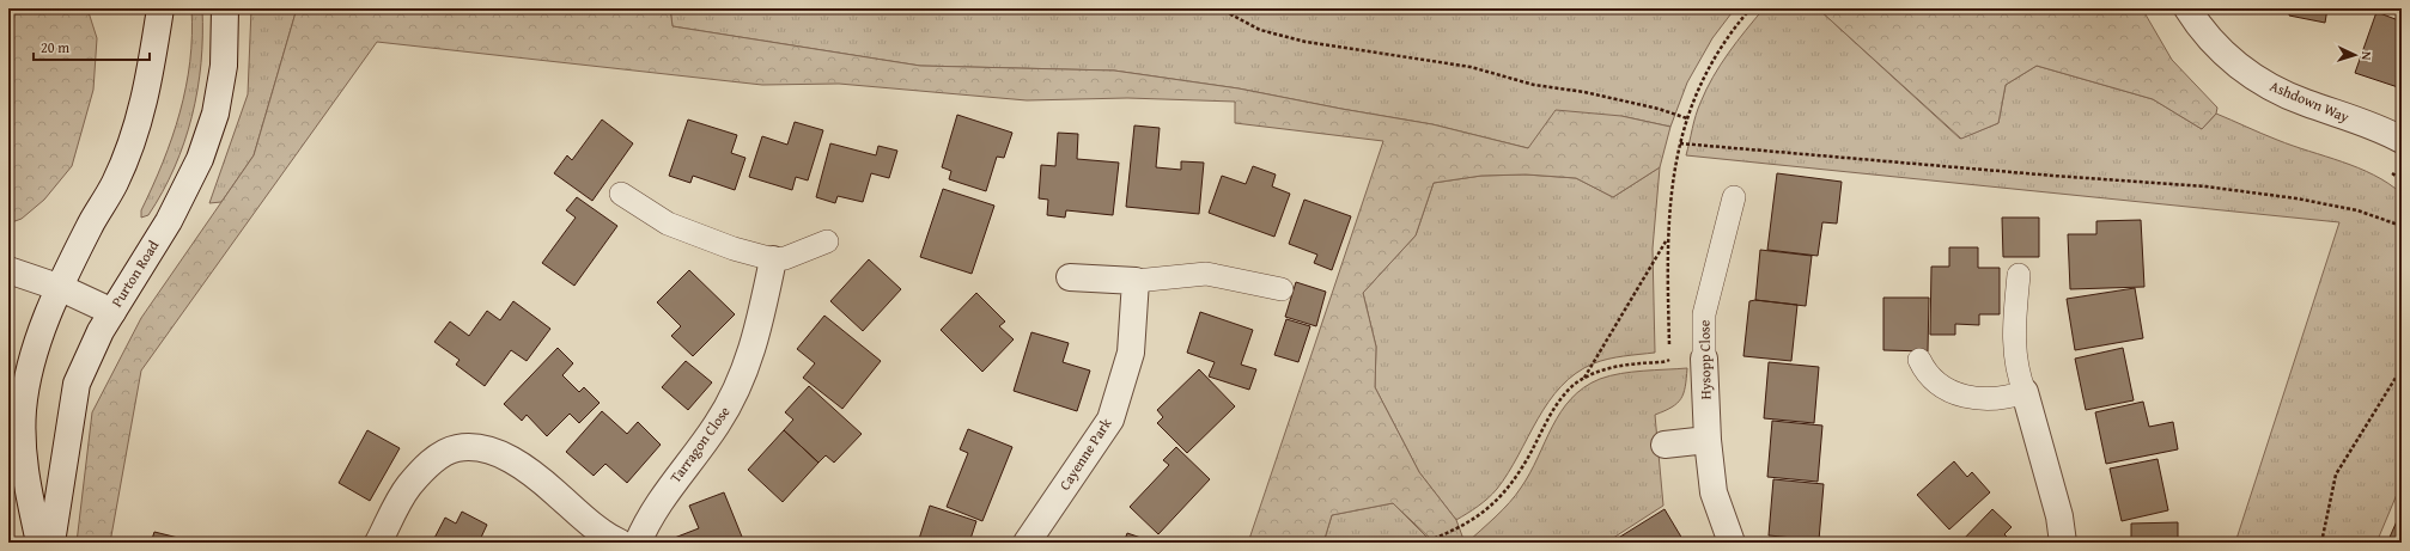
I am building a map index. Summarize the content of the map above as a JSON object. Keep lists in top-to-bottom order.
{
  "streets": {
    "street": [
      "Ashdown Way",
      "Purton Road",
      "Hysopp Close",
      "Tarragon Close",
      "Cayenne Park"
    ]
  },
  "scale_bar": "20 m",
  "north": "right"
}
